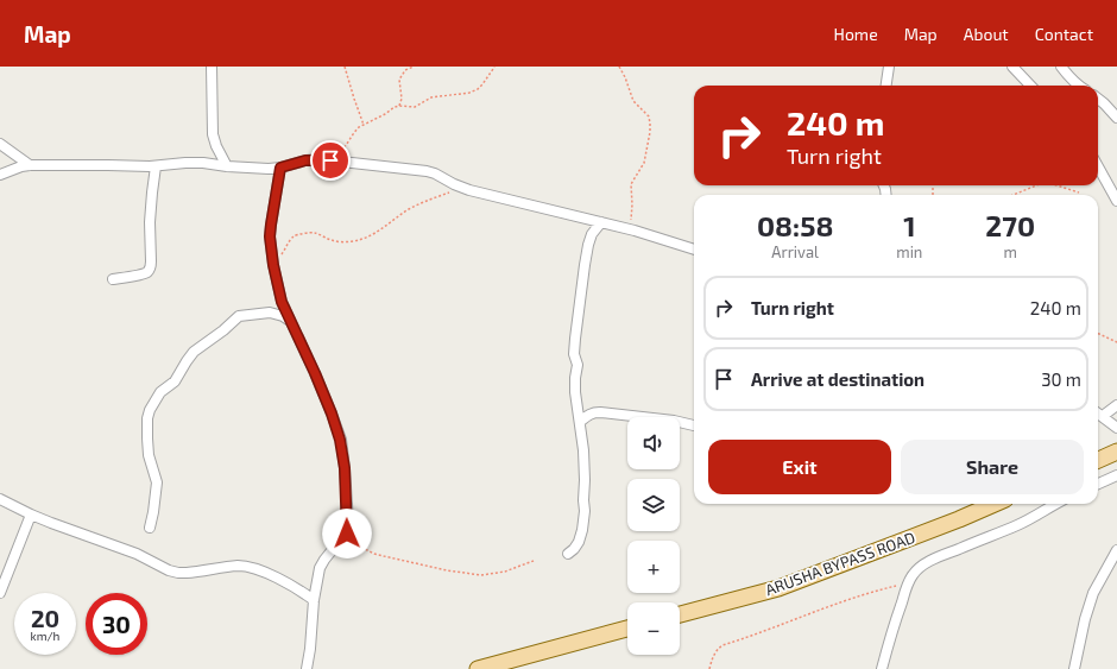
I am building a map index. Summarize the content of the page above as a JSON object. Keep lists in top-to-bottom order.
{
  "streets": {
    "main road": ["ARUSHA BYPASS ROAD"]
  },
  "page": {
    "header": "Map",
    "nav": [
      "Home",
      "Map",
      "About",
      "Contact"
    ],
    "turn": ["240 m", "Turn right"],
    "eta": [
      "08:58",
      "Arrival",
      "1",
      "min",
      "270",
      "m"
    ],
    "list": [
      {
        "name": "Turn right",
        "value": "240 m"
      },
      {
        "name": "Arrive at destination",
        "value": "30 m"
      }
    ],
    "map_buttons": ["+", "−"],
    "buttons": ["Exit", "Share"],
    "speed": "20 km/h",
    "limit": "30"
  }
}
